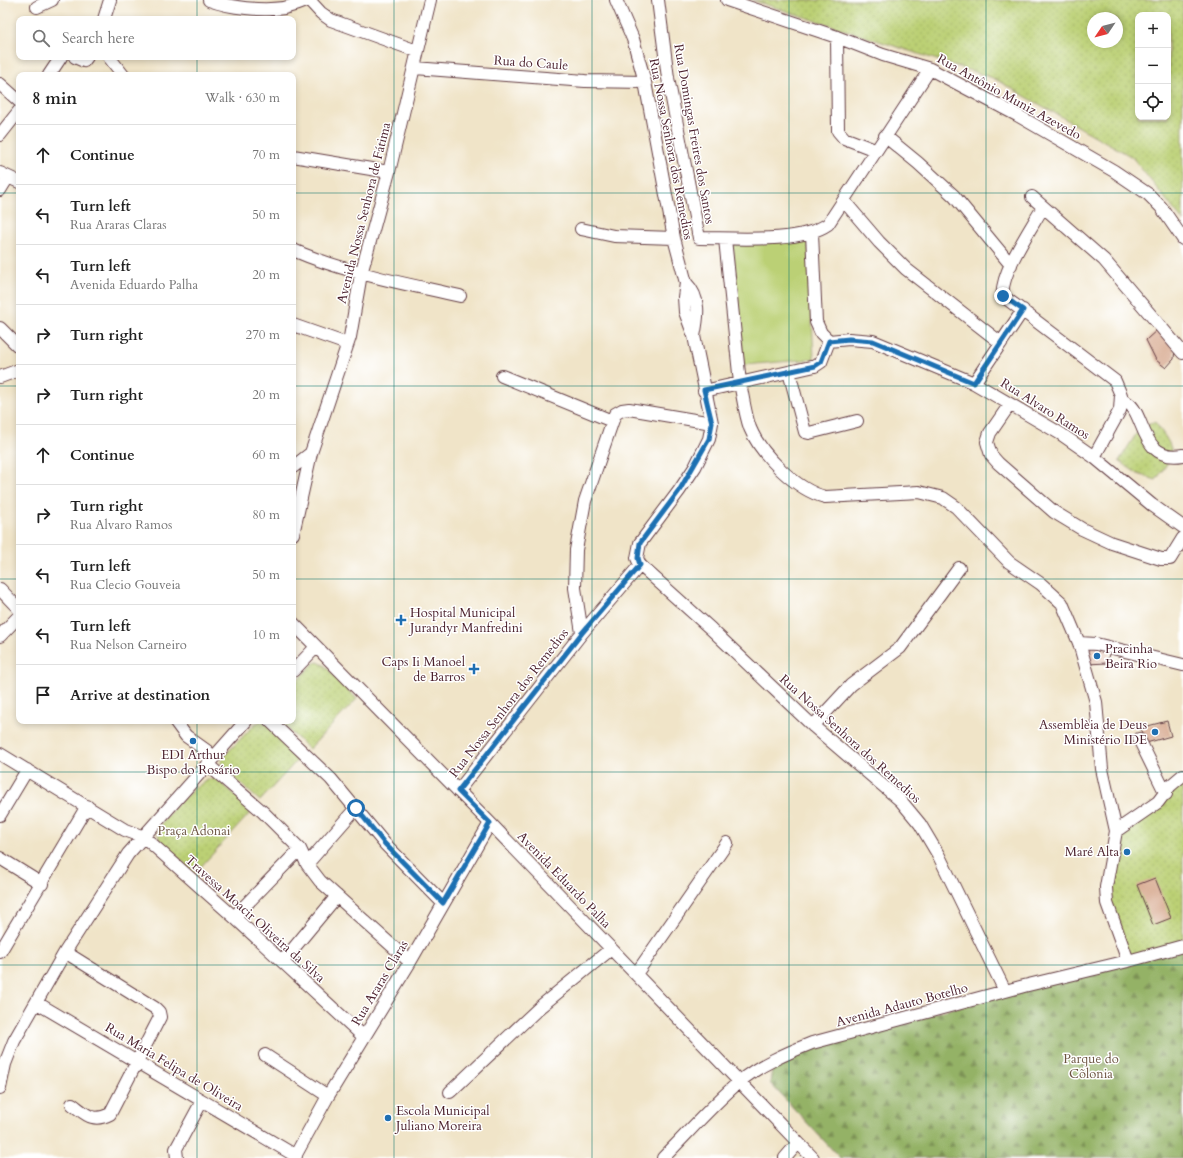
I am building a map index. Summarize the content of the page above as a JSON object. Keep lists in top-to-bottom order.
{
  "streets": {
    "street": [
      "Rua do Caule",
      "Rua Antônio Muniz Azevedo",
      "Rua Domingas Freires dos Santos",
      "Rua Nossa Senhora dos Remedios",
      "Avenida Nossa Senhora de Fátima",
      "Rua Alvaro Ramos",
      "Avenida Eduardo Palha",
      "Travessa Moacir Oliveira da Silva",
      "Rua Araras Claras",
      "Avenida Adauto Botelho",
      "Rua Maria Felipa de Oliveira"
    ]
  },
  "crossings": [
    ["Rua do Caule", "Rua Nossa Senhora dos Remedios"],
    ["Rua do Caule", "Avenida Nossa Senhora de Fátima"],
    ["Rua Domingas Freires dos Santos", "Avenida Adauto Botelho"],
    ["Rua Nossa Senhora dos Remedios", "Avenida Eduardo Palha"],
    ["Rua Nossa Senhora dos Remedios", "Avenida Adauto Botelho"],
    ["Avenida Eduardo Palha", "Rua Araras Claras"],
    ["Avenida Eduardo Palha", "Avenida Adauto Botelho"],
    ["Travessa Moacir Oliveira da Silva", "Rua Araras Claras"],
    ["Rua Araras Claras", "Rua Maria Felipa de Oliveira"]
  ],
  "parks": ["Praça Adonai", "Parque do Cõlonia"],
  "places": {
    "health": ["Hospital Municipal Jurandyr Manfredini", "Caps Ii Manoel de Barros"],
    "other": [
      "Pracinha Beira Rio",
      "Assemblèia de Deus Ministério IDE",
      "EDI Arthur Bispo do Rosário",
      "Maré Alta",
      "Escola Municipal Juliano Moreira"
    ]
  },
  "north": "bottom left",
  "page": {
    "map_buttons": ["+", "−"],
    "search": "Search here",
    "heading": ["8 min", "Walk · 630 m"],
    "list": [
      ["Continue", "70 m"],
      ["Turn left", "Rua Araras Claras", "50 m"],
      ["Turn left", "Avenida Eduardo Palha", "20 m"],
      ["Turn right", "270 m"],
      ["Turn right", "20 m"],
      ["Continue", "60 m"],
      ["Turn right", "Rua Alvaro Ramos", "80 m"],
      ["Turn left", "Rua Clecio Gouveia", "50 m"],
      ["Turn left", "Rua Nelson Carneiro", "10 m"],
      "Arrive at destination"
    ]
  }
}
